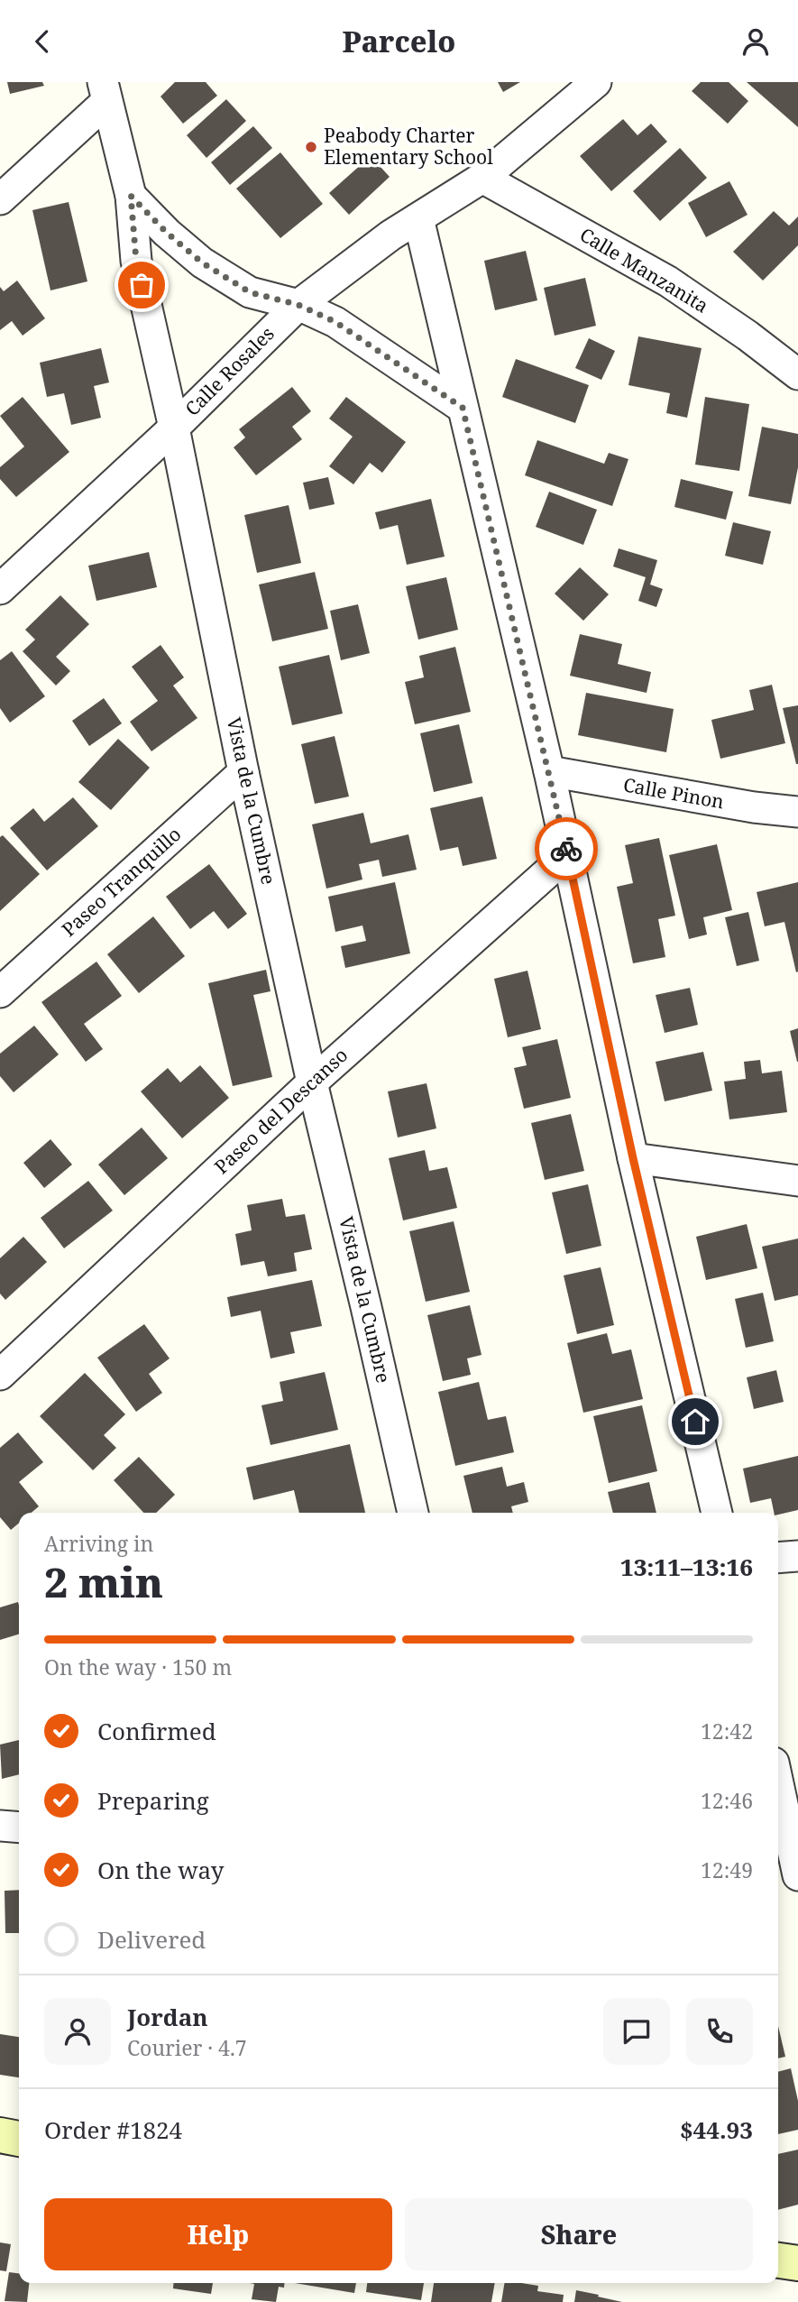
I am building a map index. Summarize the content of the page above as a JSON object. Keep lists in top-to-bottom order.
{
  "streets": {
    "street": [
      "Calle Manzanita",
      "Calle Rosales",
      "Calle Pinon",
      "Vista de la Cumbre",
      "Paseo Tranquillo",
      "Paseo del Descanso"
    ]
  },
  "crossings": [
    ["Calle Manzanita", "Calle Rosales"],
    ["Calle Rosales", "Vista de la Cumbre"],
    ["Vista de la Cumbre", "Paseo Tranquillo"],
    ["Vista de la Cumbre", "Paseo del Descanso"]
  ],
  "places": ["Peabody Charter Elementary School"],
  "page": {
    "header": "Parcelo",
    "heading": ["2 min", "Arriving in", "13:11–13:16"],
    "panel": [
      "Jordan",
      "Courier · 4.7",
      "Order #1824",
      "$44.93"
    ],
    "bar": "On the way · 150 m",
    "list": [
      ["Confirmed", "12:42"],
      ["Preparing", "12:46"],
      ["On the way", "12:49"],
      "Delivered"
    ],
    "buttons": ["Help", "Share"]
  }
}
